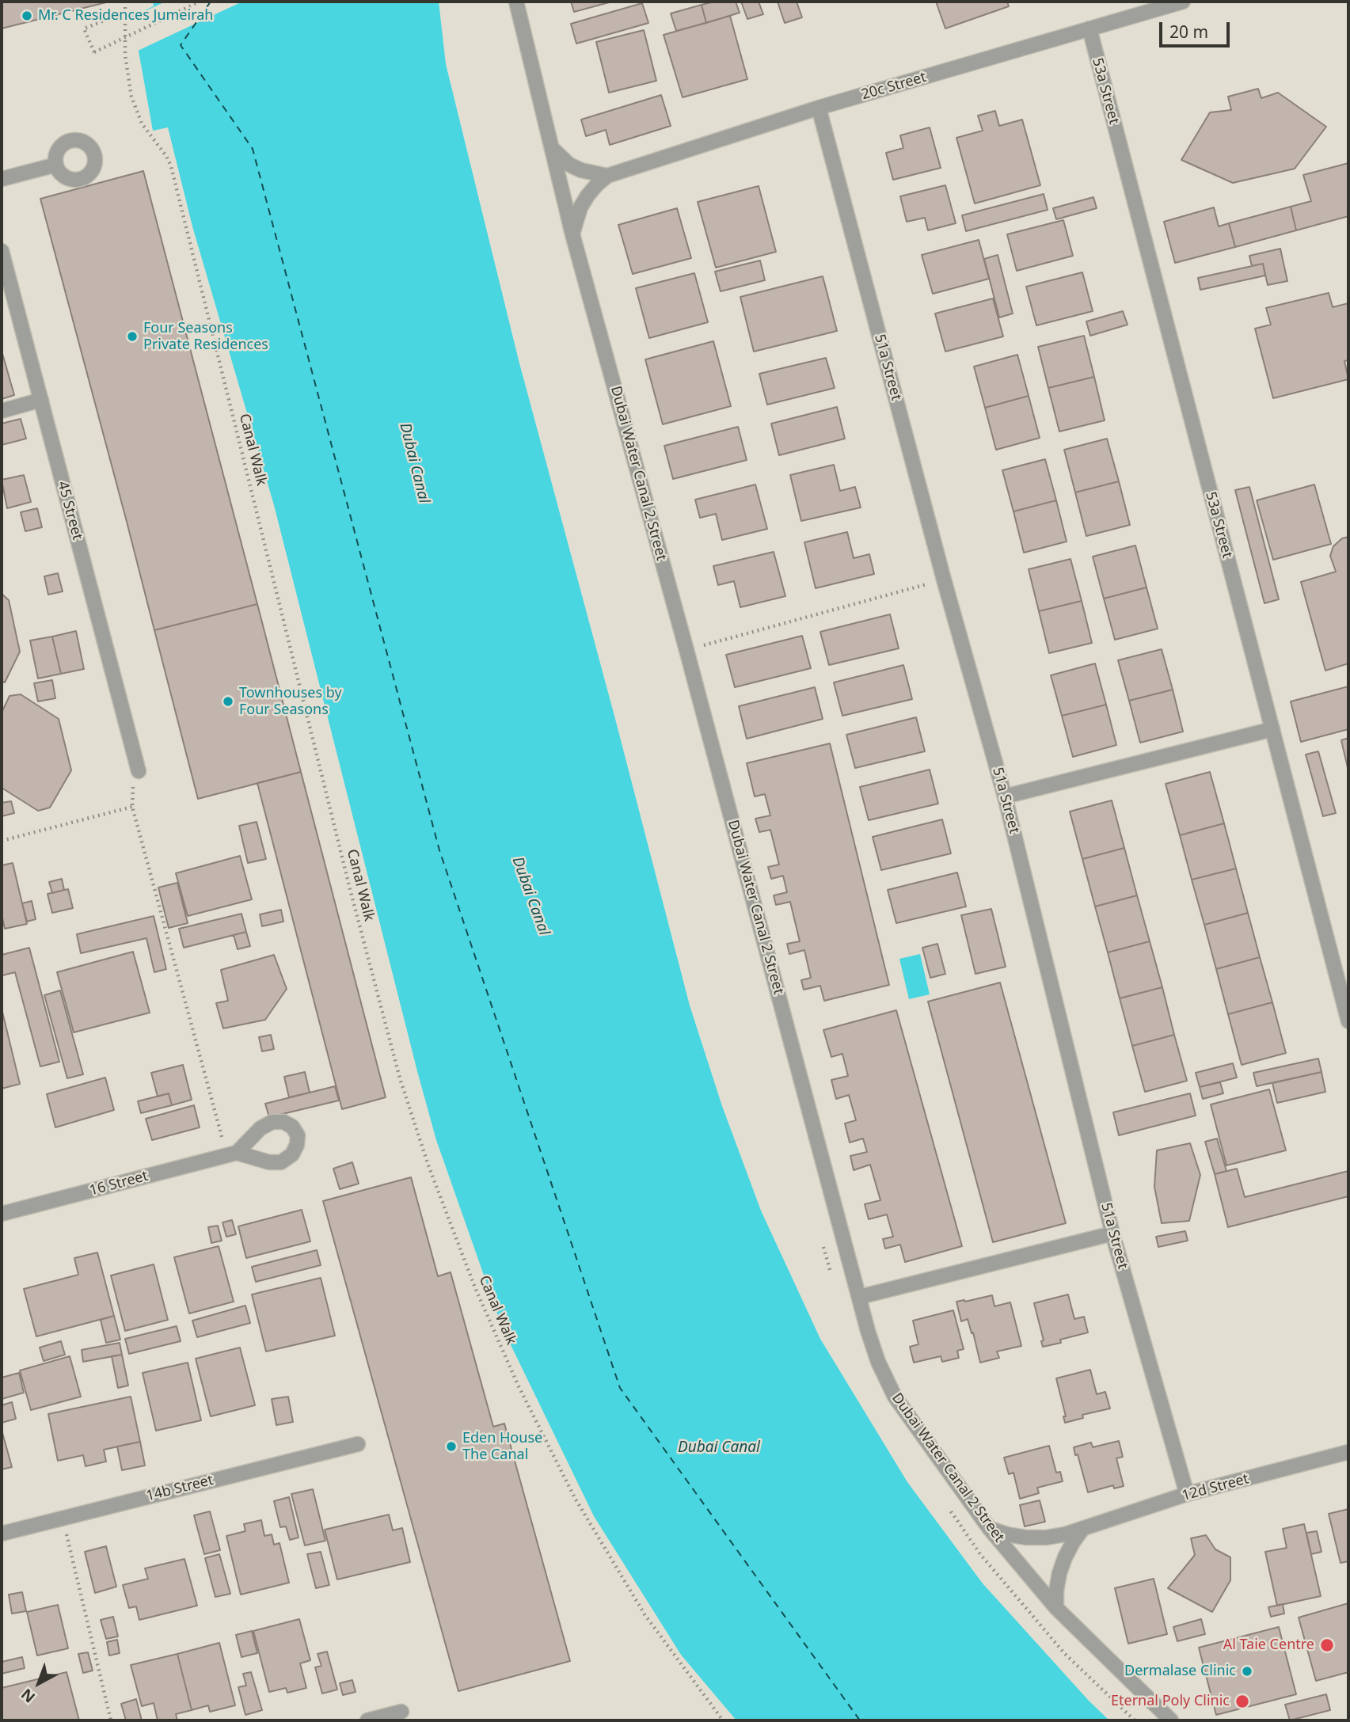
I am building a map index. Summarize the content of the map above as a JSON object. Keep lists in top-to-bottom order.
{
  "streets": {
    "street": [
      "20c Street",
      "53a Street",
      "51a Street",
      "Dubai Water Canal 2 Street",
      "45 Street",
      "16 Street",
      "12d Street",
      "14b Street"
    ],
    "path": ["Canal Walk"]
  },
  "crossings": [
    ["20c Street", "53a Street"],
    ["20c Street", "51a Street"],
    ["20c Street", "Dubai Water Canal 2 Street"],
    ["51a Street", "12d Street"],
    ["Dubai Water Canal 2 Street", "12d Street"]
  ],
  "water": ["Dubai Canal"],
  "places": [
    "Mr. C Residences Jumeirah",
    "Four Seasons Private Residences",
    "Townhouses by Four Seasons",
    "Eden House The Canal",
    "Al Taie Centre",
    "Dermalase Clinic",
    "Eternal Poly Clinic"
  ],
  "scale_bar": "20 m",
  "north": "bottom left"
}
